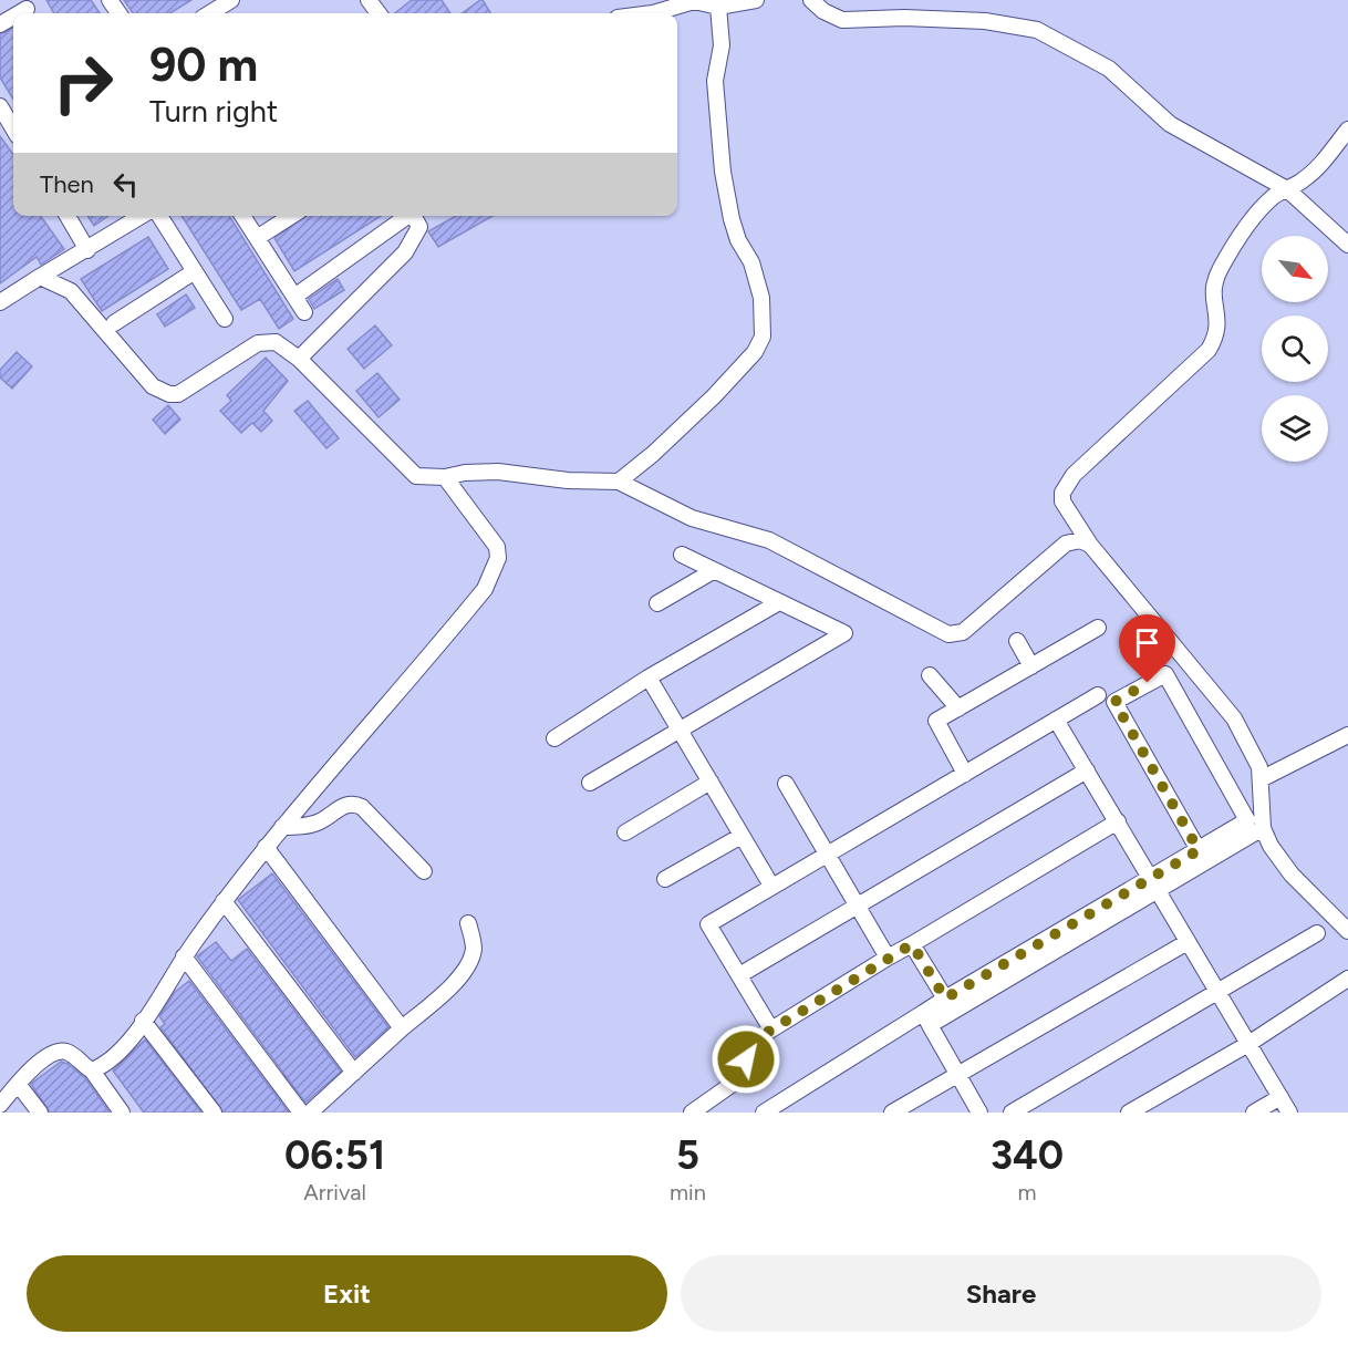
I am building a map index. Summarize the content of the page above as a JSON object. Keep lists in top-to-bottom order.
{
  "north": "bottom right",
  "page": {
    "turn": ["90 m", "Turn right"],
    "then": "Then",
    "eta": [
      "06:51",
      "Arrival",
      "5",
      "min",
      "340",
      "m"
    ],
    "buttons": ["Exit", "Share"]
  }
}
